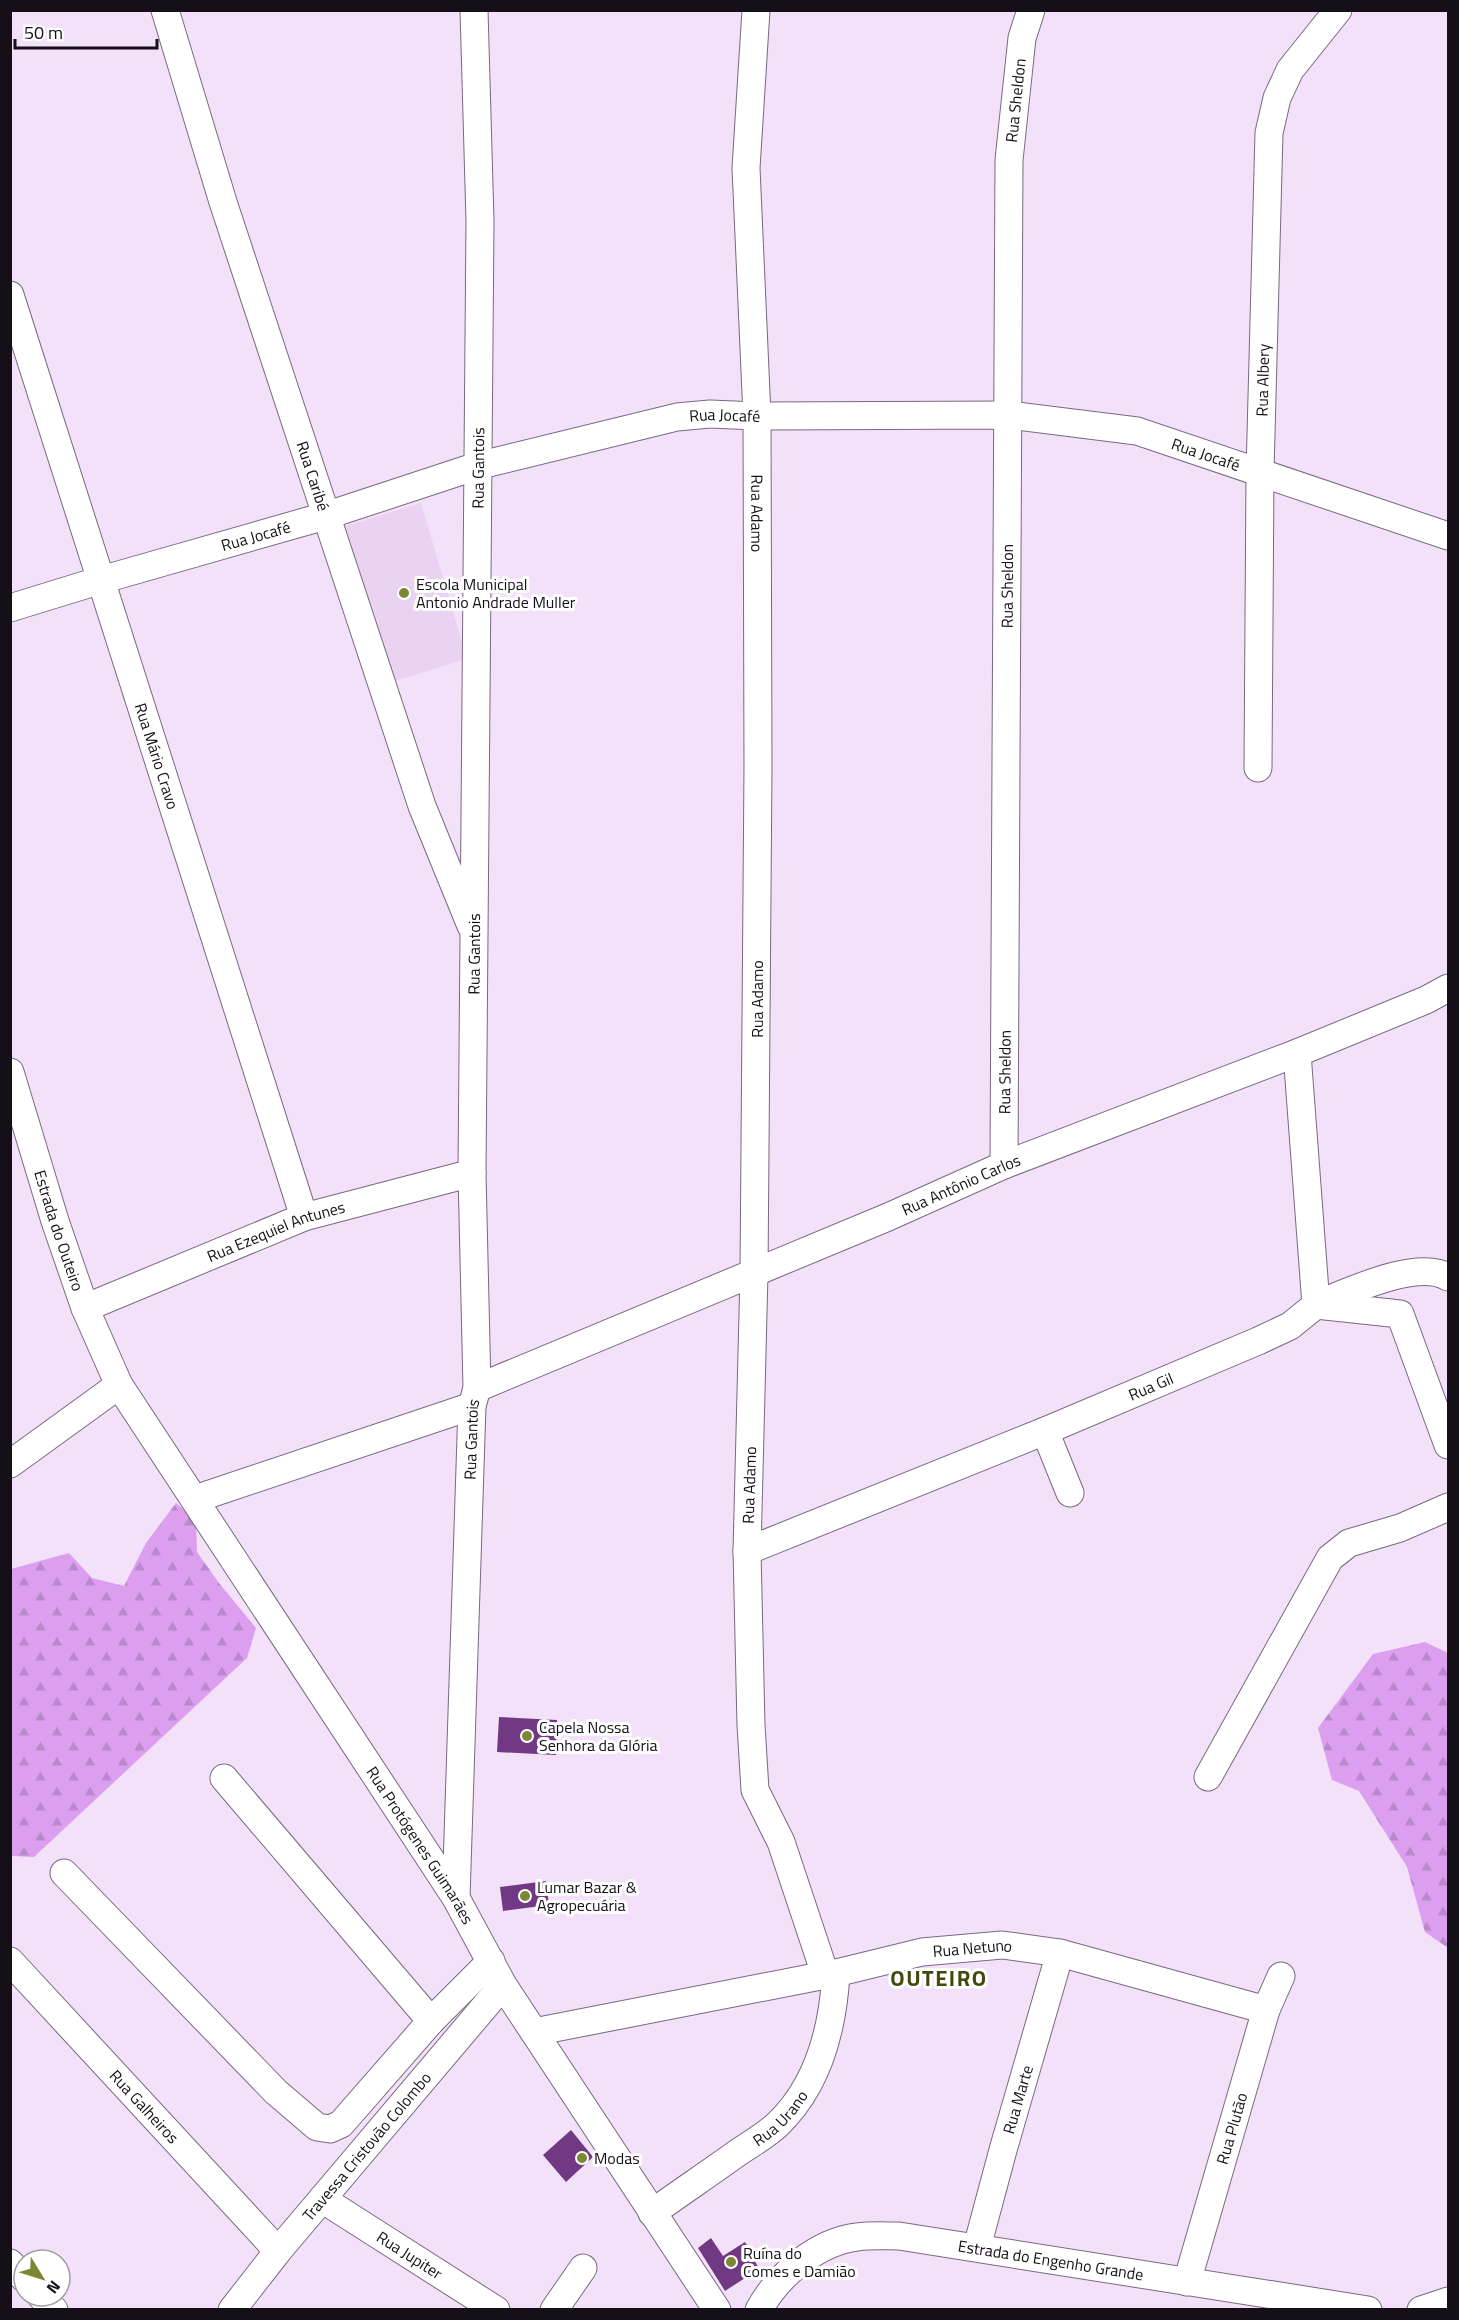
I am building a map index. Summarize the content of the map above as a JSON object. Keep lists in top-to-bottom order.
{
  "streets": {
    "street": [
      "Rua Sheldon",
      "Rua Albery",
      "Rua Jocafé",
      "Rua Gantois",
      "Rua Caribé",
      "Rua Adamo",
      "Rua Mário Cravo",
      "Rua Antônio Carlos",
      "Estrada do Outeiro",
      "Rua Ezequiel Antunes",
      "Rua Gil",
      "Rua Protógenes Guimarães",
      "Rua Netuno",
      "Rua Marte",
      "Rua Galheiros",
      "Rua Urano",
      "Rua Plutão",
      "Travessa Cristovão Colombo",
      "Rua Jupiter",
      "Estrada do Engenho Grande"
    ]
  },
  "crossings": [
    ["Rua Sheldon", "Rua Jocafé"],
    ["Rua Sheldon", "Rua Antônio Carlos"],
    ["Rua Albery", "Rua Jocafé"],
    ["Rua Jocafé", "Rua Gantois"],
    ["Rua Jocafé", "Rua Caribé"],
    ["Rua Jocafé", "Rua Adamo"],
    ["Rua Jocafé", "Rua Mário Cravo"],
    ["Rua Gantois", "Rua Caribé"],
    ["Rua Gantois", "Rua Antônio Carlos"],
    ["Rua Gantois", "Rua Ezequiel Antunes"],
    ["Rua Gantois", "Rua Protógenes Guimarães"],
    ["Rua Adamo", "Rua Antônio Carlos"],
    ["Rua Adamo", "Rua Gil"],
    ["Rua Adamo", "Rua Netuno"],
    ["Rua Adamo", "Rua Urano"],
    ["Rua Mário Cravo", "Rua Ezequiel Antunes"],
    ["Rua Antônio Carlos", "Rua Protógenes Guimarães"],
    ["Estrada do Outeiro", "Rua Ezequiel Antunes"],
    ["Estrada do Outeiro", "Rua Protógenes Guimarães"],
    ["Rua Protógenes Guimarães", "Rua Netuno"],
    ["Rua Protógenes Guimarães", "Rua Urano"],
    ["Rua Protógenes Guimarães", "Travessa Cristovão Colombo"],
    ["Rua Netuno", "Rua Marte"],
    ["Rua Netuno", "Rua Urano"],
    ["Rua Netuno", "Rua Plutão"],
    ["Rua Marte", "Estrada do Engenho Grande"],
    ["Rua Galheiros", "Travessa Cristovão Colombo"],
    ["Rua Plutão", "Estrada do Engenho Grande"],
    ["Travessa Cristovão Colombo", "Rua Jupiter"]
  ],
  "districts": ["OUTEIRO"],
  "places": [
    "Escola Municipal Antonio Andrade Muller",
    "Capela Nossa Senhora da Glória",
    "Lumar Bazar & Agropecuária",
    "Modas",
    "Ruína do Comes e Damião"
  ],
  "scale_bar": "50 m",
  "north": "bottom right"
}
